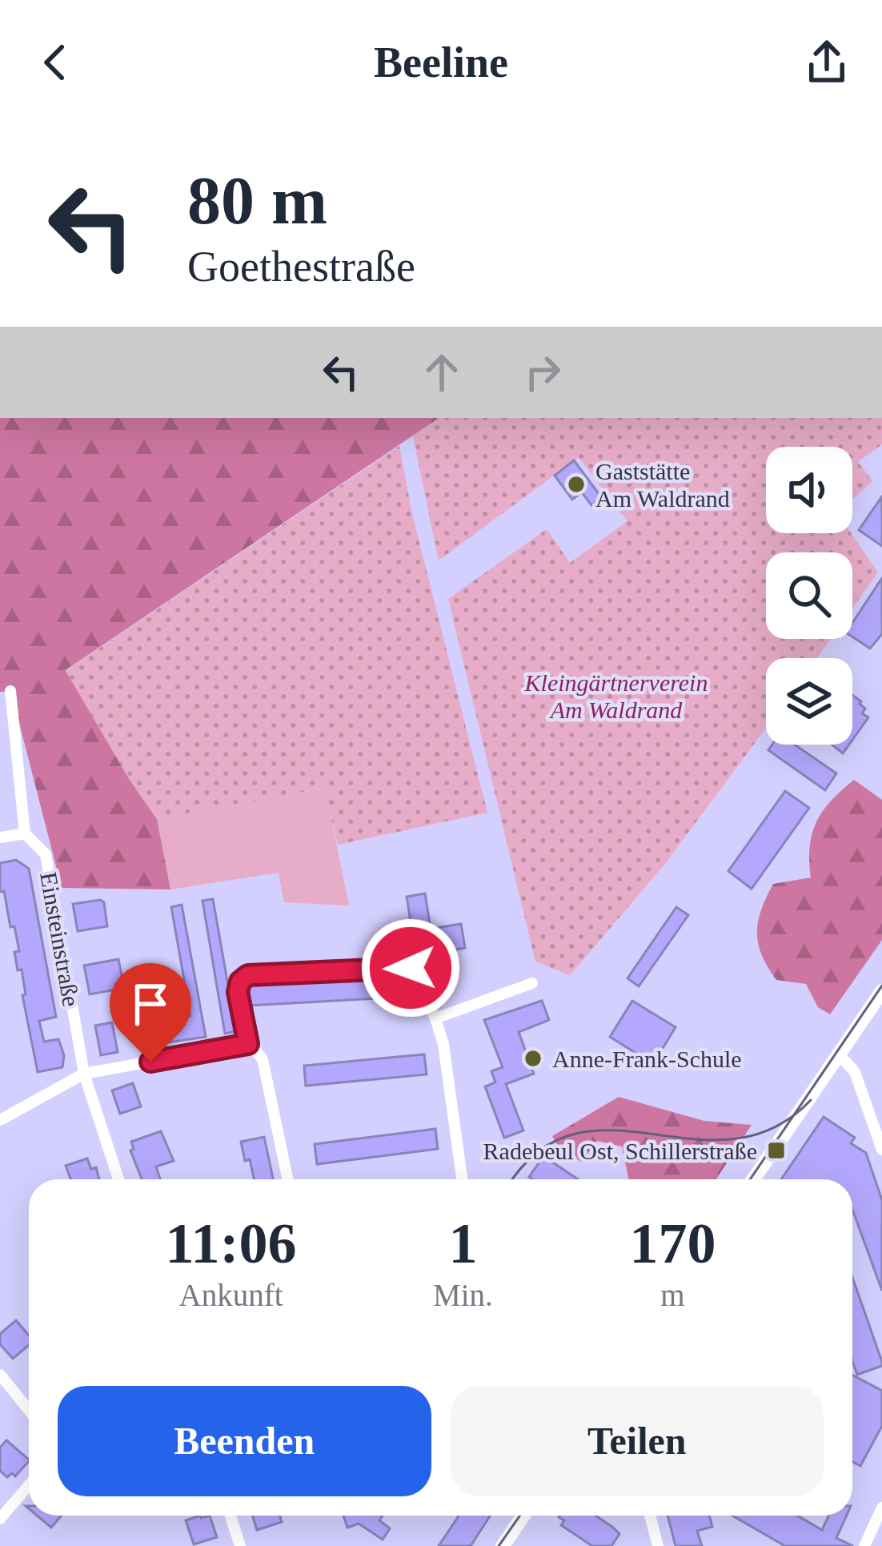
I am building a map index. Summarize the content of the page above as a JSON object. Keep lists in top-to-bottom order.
{
  "streets": {
    "street": ["Einsteinstraße"]
  },
  "parks": ["Kleingärtnerverein Am Waldrand"],
  "places": {
    "other": ["Gaststätte Am Waldrand", "Anne-Frank-Schule"],
    "transit": ["Radebeul Ost, Schillerstraße"]
  },
  "page": {
    "header": "Beeline",
    "turn": ["80 m", "Goethestraße"],
    "eta": [
      "11:06",
      "Ankunft",
      "1",
      "Min.",
      "170",
      "m"
    ],
    "buttons": ["Beenden", "Teilen"]
  }
}
